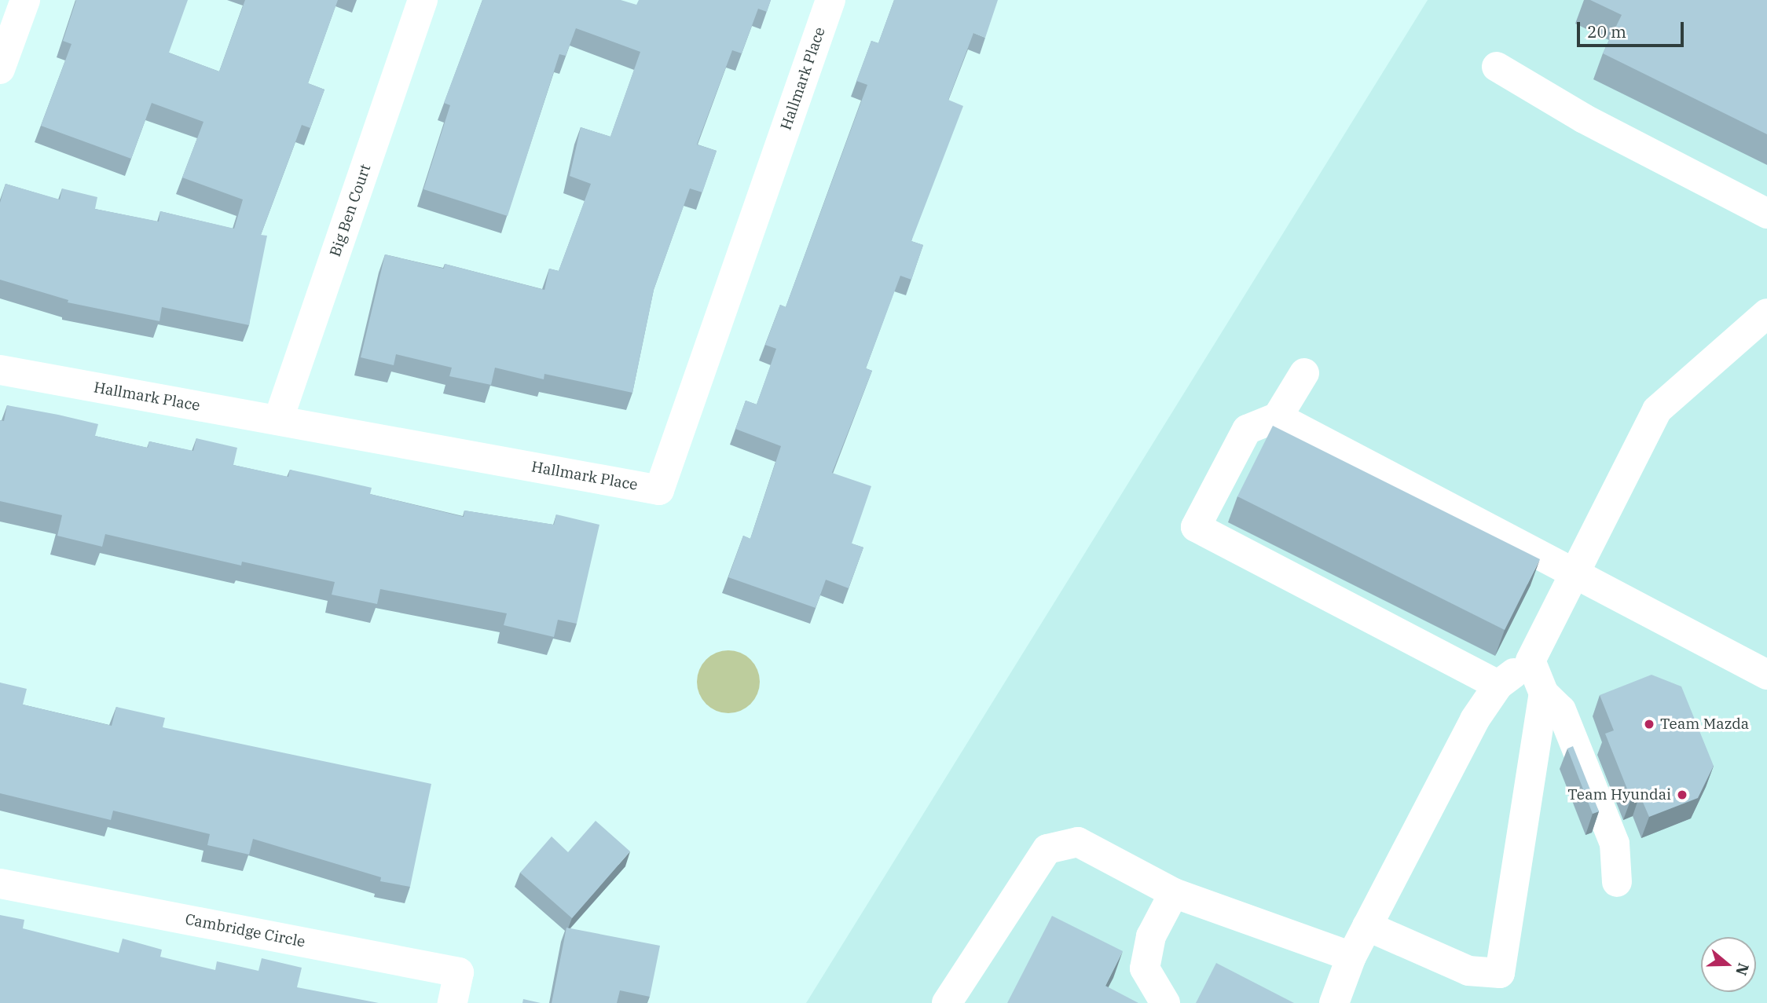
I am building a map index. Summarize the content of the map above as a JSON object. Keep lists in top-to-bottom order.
{
  "streets": {
    "street": ["Hallmark Place", "Big Ben Court", "Cambridge Circle"]
  },
  "crossings": [
    ["Hallmark Place", "Big Ben Court"]
  ],
  "places": ["Team Mazda", "Team Hyundai"],
  "scale_bar": "20 m",
  "north": "right"
}
